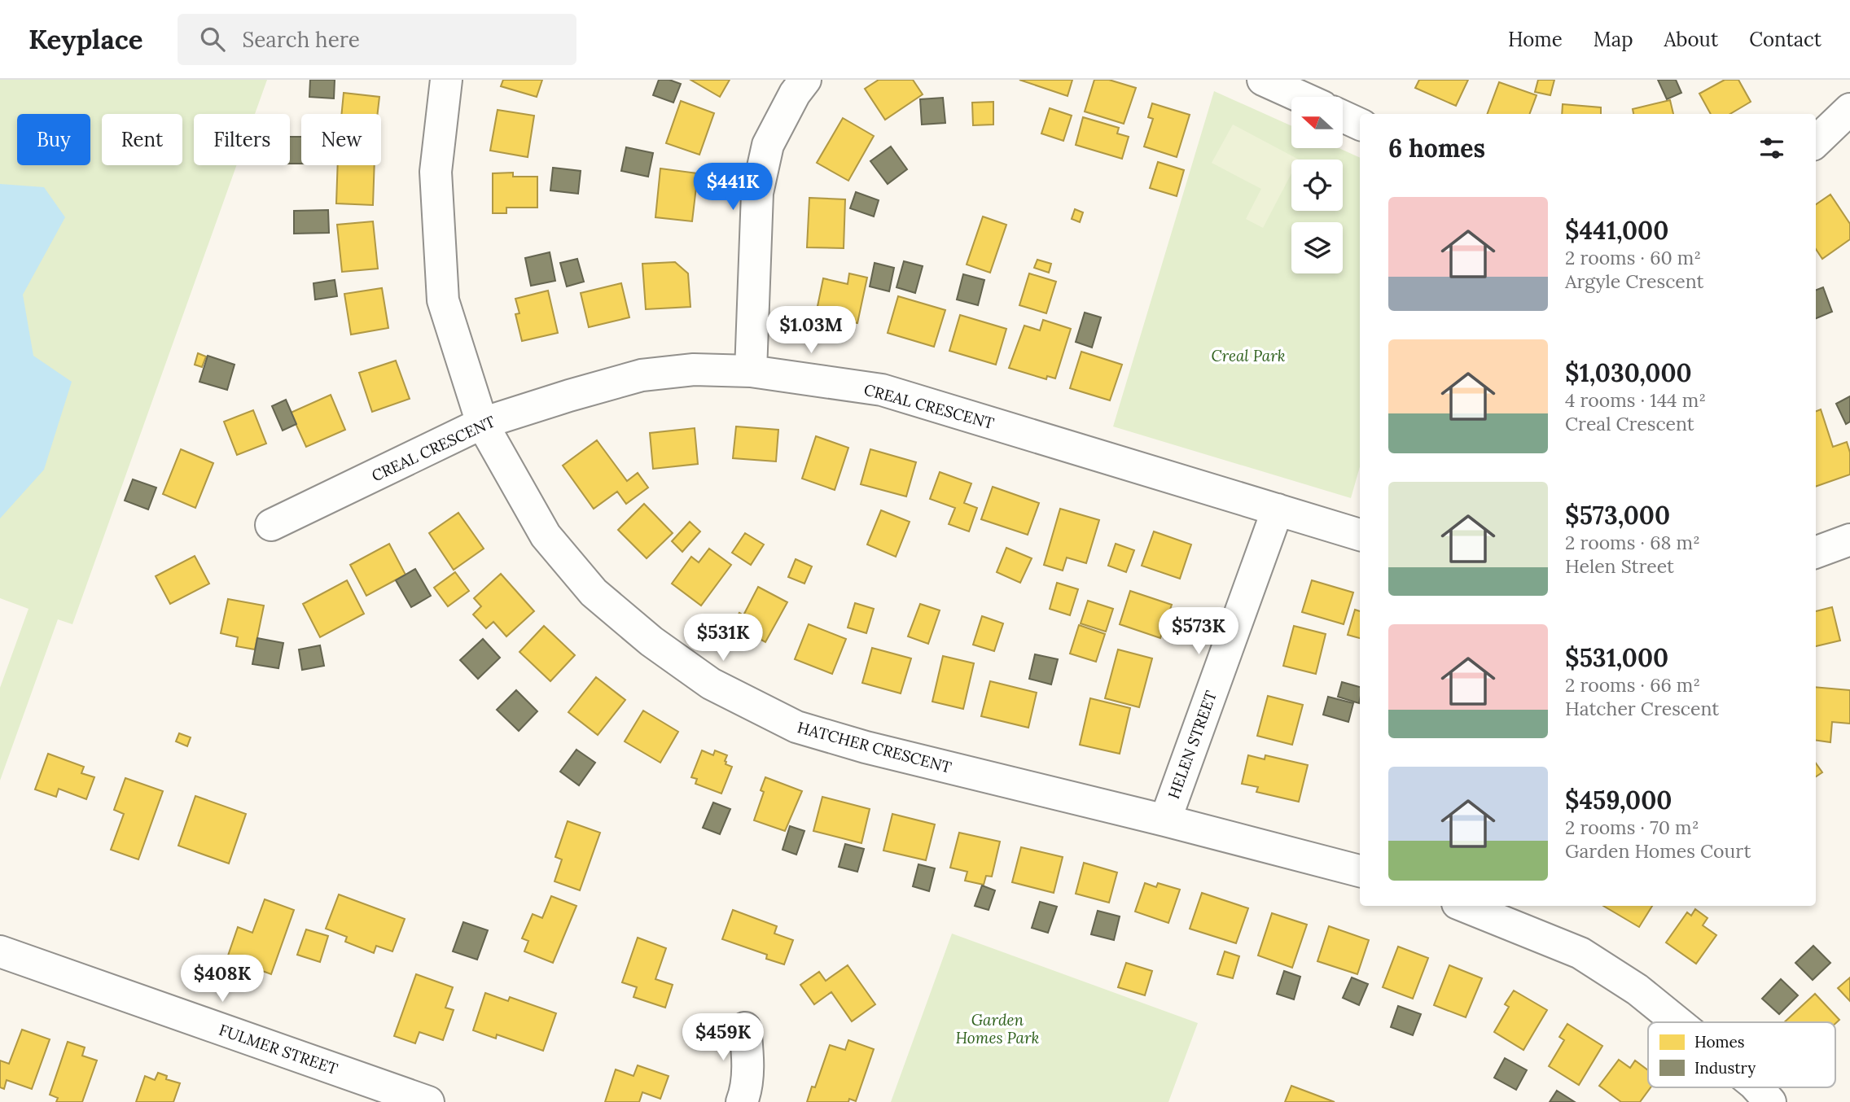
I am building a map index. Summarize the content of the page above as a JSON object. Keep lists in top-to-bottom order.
{
  "streets": {
    "street": [
      "CREAL CRESCENT",
      "HELEN STREET",
      "HATCHER CRESCENT",
      "FULMER STREET"
    ]
  },
  "crossings": [
    ["CREAL CRESCENT", "HELEN STREET"],
    ["CREAL CRESCENT", "HATCHER CRESCENT"],
    ["HELEN STREET", "HATCHER CRESCENT"]
  ],
  "parks": ["Creal Park", "Garden Homes Park"],
  "legend": ["Homes", "Industry"],
  "north": "left",
  "page": {
    "header": "Keyplace",
    "search": "Search here",
    "nav": [
      "Home",
      "Map",
      "About",
      "Contact"
    ],
    "chip": [
      "Buy",
      "Rent",
      "Filters",
      "New"
    ],
    "heading": "6 homes",
    "price": [
      "$441K",
      "$1.03M",
      "$573K",
      "$531K",
      "$408K",
      "$459K"
    ],
    "list": [
      {
        "name": "$441,000",
        "note": "2 rooms · 60 m² · Argyle Crescent"
      },
      {
        "name": "$1,030,000",
        "note": "4 rooms · 144 m² · Creal Crescent"
      },
      {
        "name": "$573,000",
        "note": "2 rooms · 68 m² · Helen Street"
      },
      {
        "name": "$531,000",
        "note": "2 rooms · 66 m² · Hatcher Crescent"
      },
      {
        "name": "$459,000",
        "note": "2 rooms · 70 m² · Garden Homes Court"
      }
    ]
  }
}
